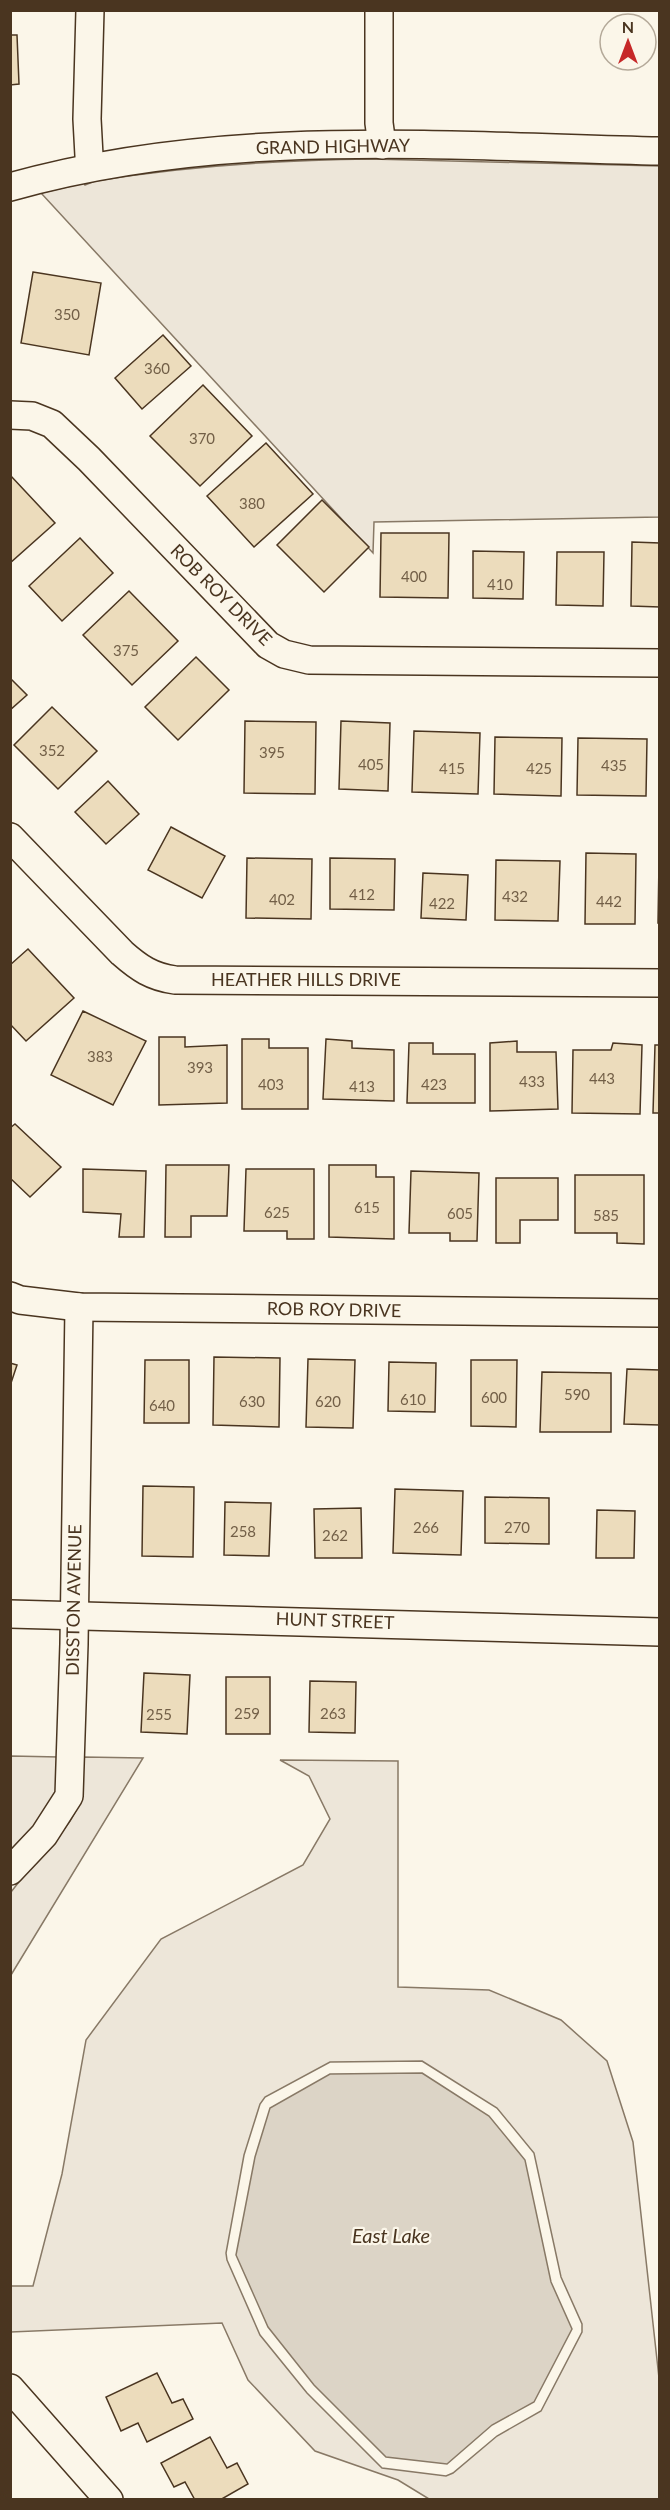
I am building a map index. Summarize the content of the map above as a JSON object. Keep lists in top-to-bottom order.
{
  "streets": {
    "street": [
      "GRAND HIGHWAY",
      "ROB ROY DRIVE",
      "HEATHER HILLS DRIVE",
      "DISSTON AVENUE",
      "HUNT STREET"
    ]
  },
  "crossings": [
    ["ROB ROY DRIVE", "DISSTON AVENUE"],
    ["DISSTON AVENUE", "HUNT STREET"]
  ],
  "water": ["East Lake"],
  "house_numbers": [
    "350",
    "360",
    "370",
    "380",
    "400",
    "410",
    "375",
    "352",
    "395",
    "405",
    "435",
    "415",
    "425",
    "412",
    "432",
    "402",
    "442",
    "422",
    "383",
    "393",
    "443",
    "433",
    "403",
    "423",
    "413",
    "615",
    "625",
    "605",
    "585",
    "590",
    "600",
    "610",
    "630",
    "620",
    "640",
    "266",
    "270",
    "258",
    "262",
    "259",
    "263",
    "255"
  ],
  "north": "top"
}
